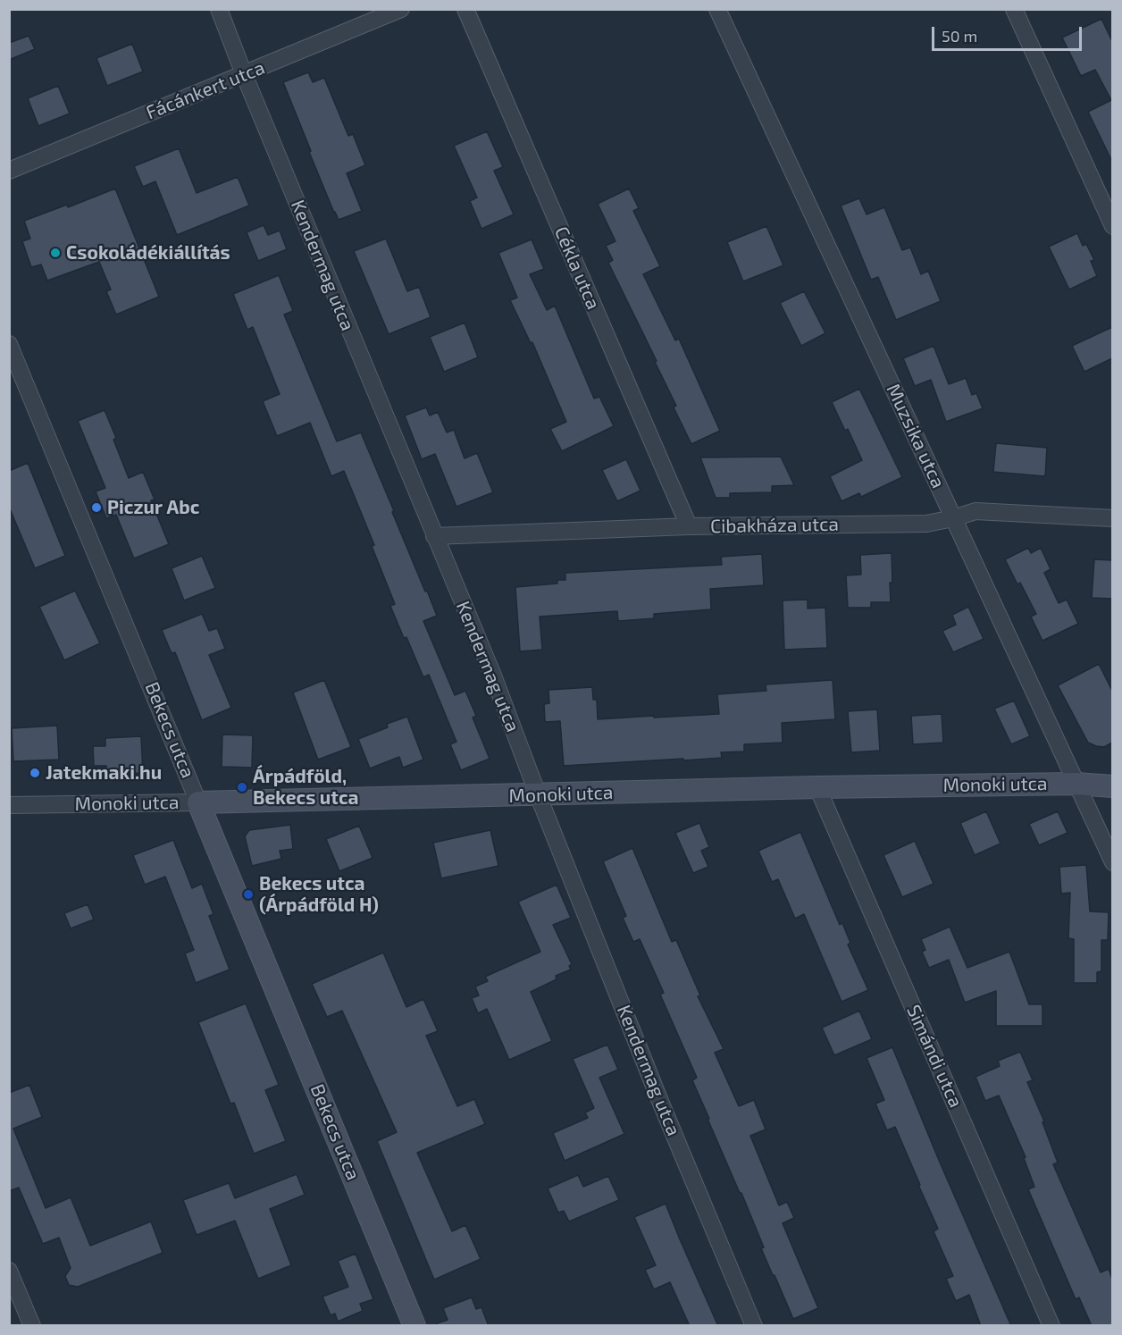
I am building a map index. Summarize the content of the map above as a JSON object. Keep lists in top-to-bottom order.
{
  "streets": {
    "street": [
      "Fácánkert utca",
      "Kendermag utca",
      "Cékla utca",
      "Muzsika utca",
      "Cibakháza utca",
      "Bekecs utca",
      "Monoki utca",
      "Simándi utca"
    ]
  },
  "crossings": [
    ["Fácánkert utca", "Kendermag utca"],
    ["Kendermag utca", "Cibakháza utca"],
    ["Kendermag utca", "Monoki utca"],
    ["Cékla utca", "Cibakháza utca"],
    ["Muzsika utca", "Cibakháza utca"],
    ["Muzsika utca", "Monoki utca"],
    ["Bekecs utca", "Monoki utca"],
    ["Monoki utca", "Simándi utca"]
  ],
  "places": [
    "Csokoládékiállítás",
    "Piczur Abc",
    "Jatekmaki.hu",
    "Árpádföld, Bekecs utca",
    "Bekecs utca (Árpádföld H)"
  ],
  "scale_bar": "50 m"
}
